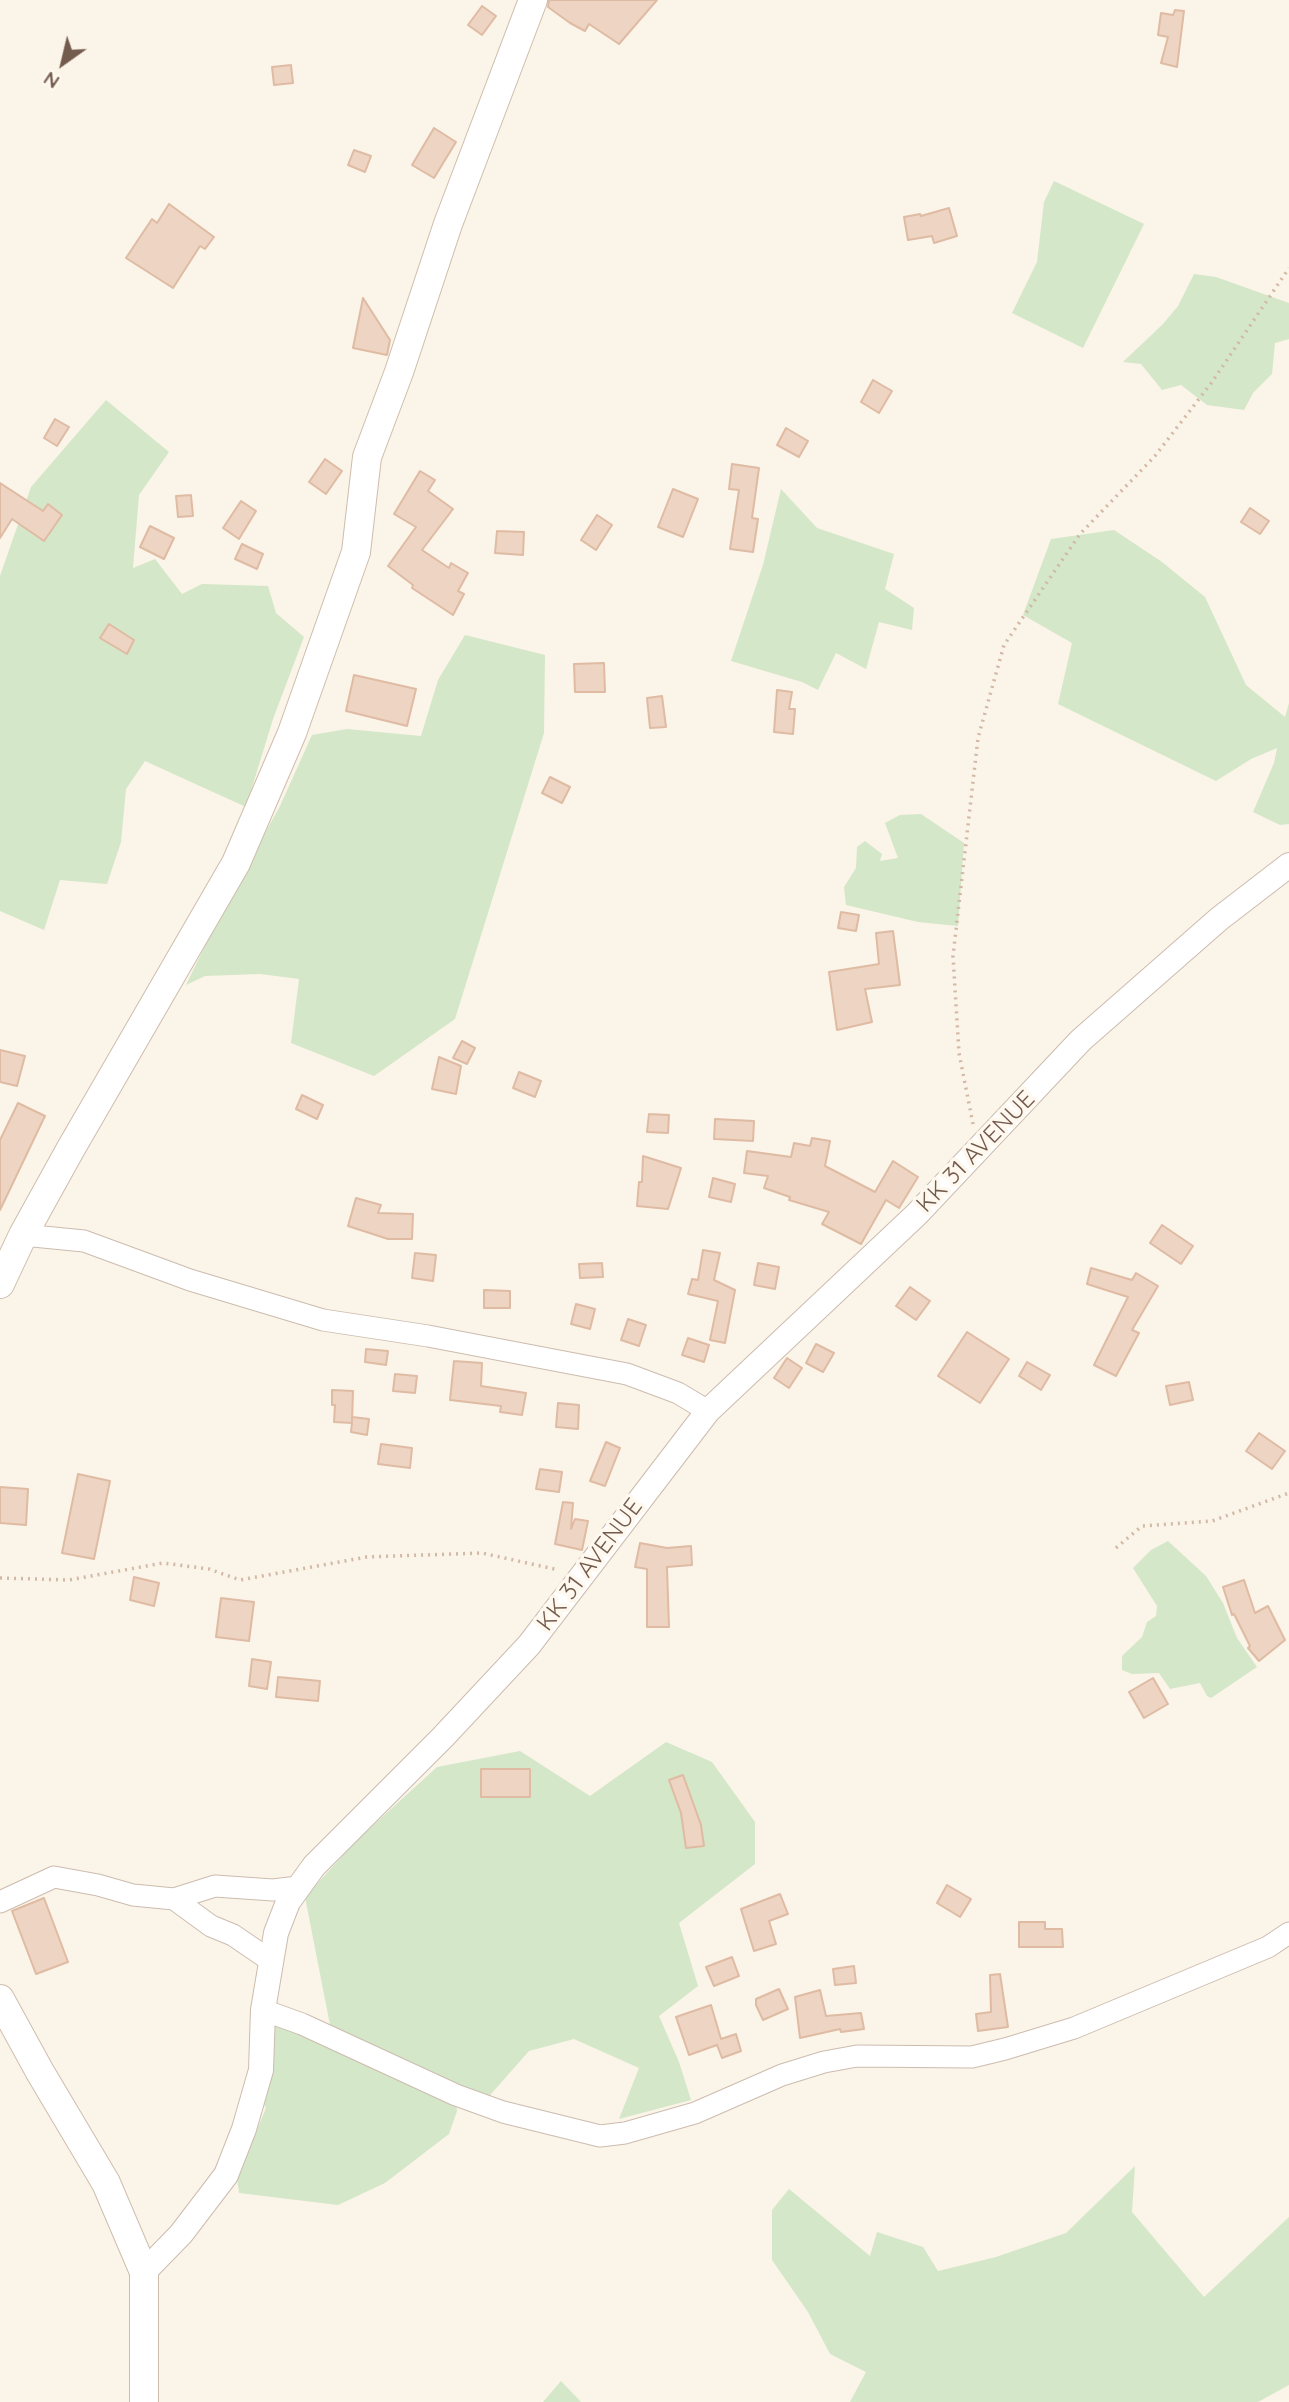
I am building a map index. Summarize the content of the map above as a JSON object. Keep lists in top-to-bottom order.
{
  "streets": {
    "street": ["KK 31 AVENUE"]
  },
  "north": "bottom left"
}
